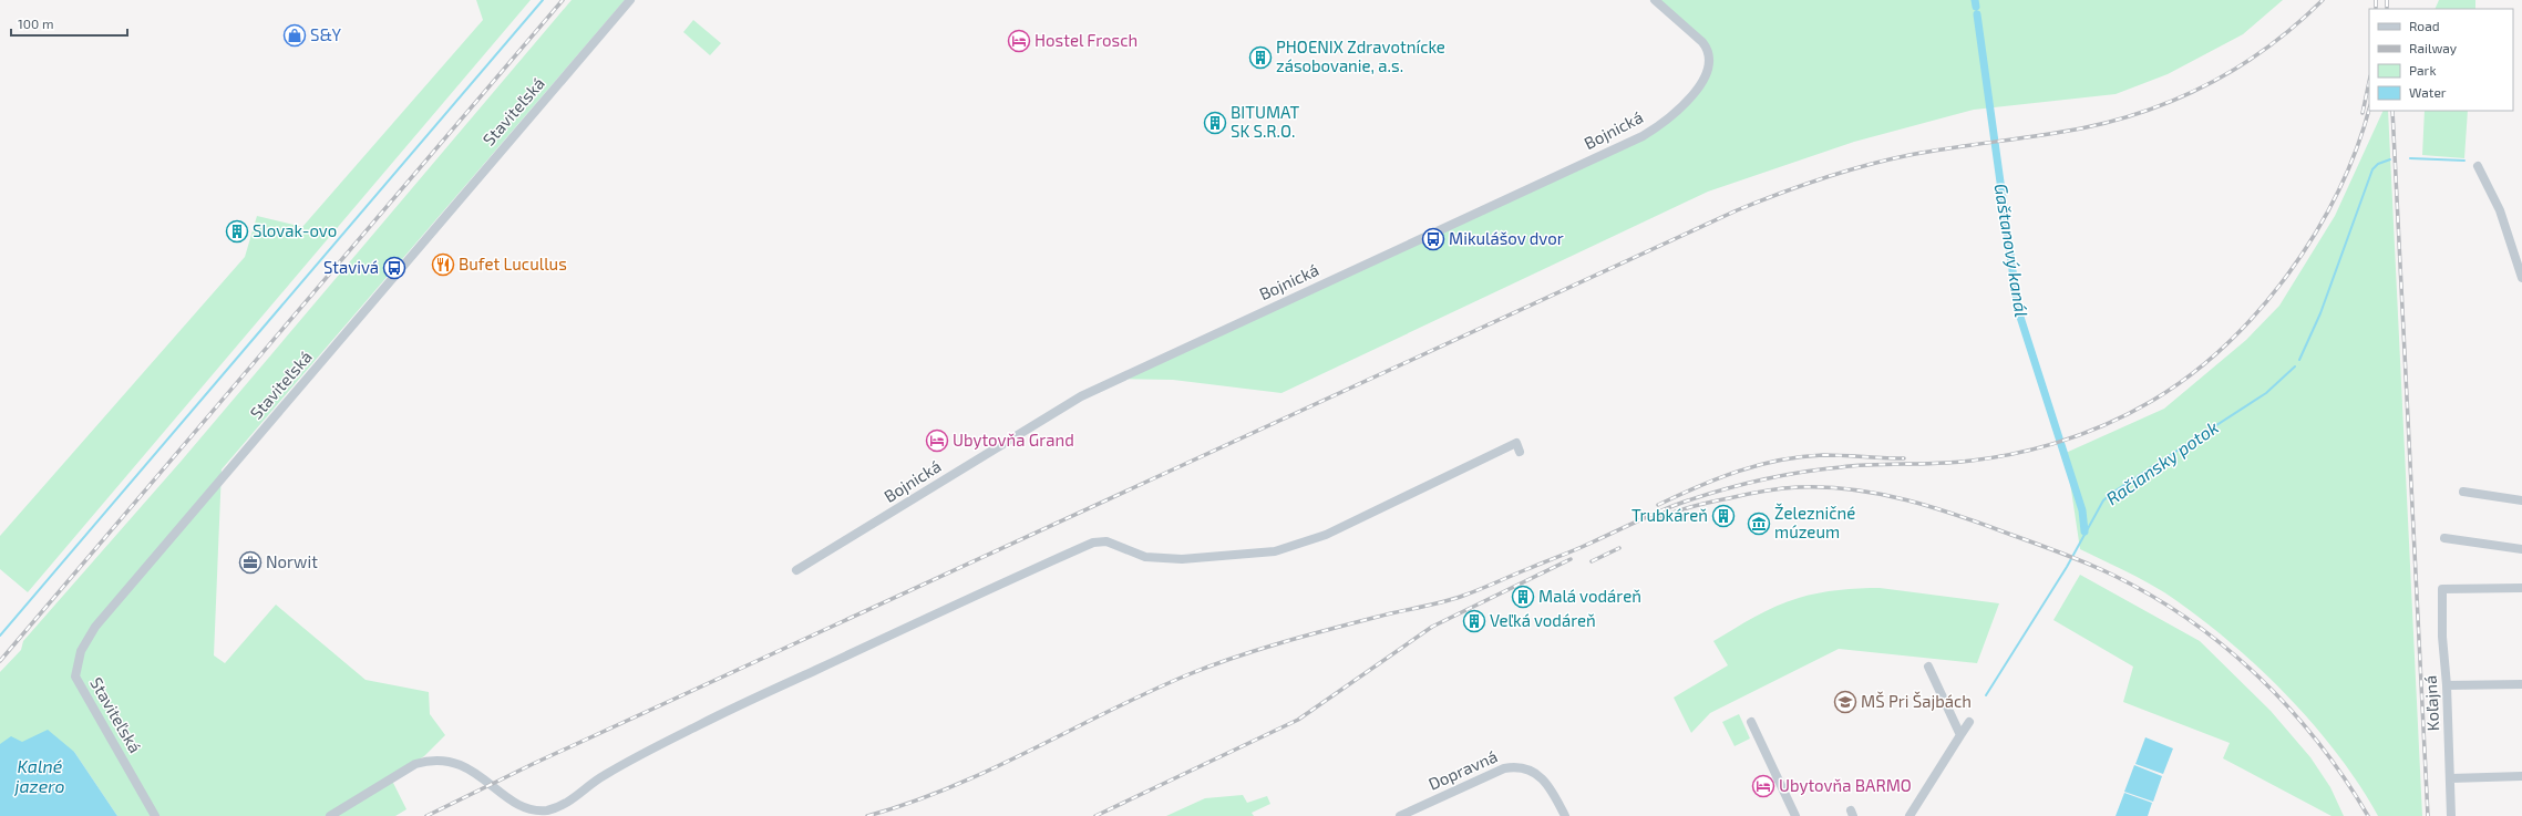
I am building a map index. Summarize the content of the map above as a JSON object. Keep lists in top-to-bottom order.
{
  "streets": {
    "street": [
      "Staviteľská",
      "Bojnická",
      "Koľajná",
      "Dopravná"
    ]
  },
  "water": ["Gaštanový kanál", "Račiansky potok", "Kalné jazero"],
  "places": {
    "shop": ["S&Y"],
    "hotel": ["Hostel Frosch", "Ubytovňa Grand", "Ubytovňa BARMO"],
    "building": [
      "PHOENIX Zdravotnícke zásobovanie, a.s.",
      "BITUMAT SK S.R.O.",
      "Slovak-ovo",
      "Trubkáreň",
      "Malá vodáreň",
      "Veľká vodáreň"
    ],
    "bus stop": ["Mikulášov dvor", "Stavivá"],
    "restaurant": ["Bufet Lucullus"],
    "museum": ["Železničné múzeum"],
    "office": ["Norwit"],
    "school or university": ["MŠ Pri Šajbách"]
  },
  "legend": [
    "Road",
    "Railway",
    "Park",
    "Water"
  ],
  "scale_bar": "100 m"
}
